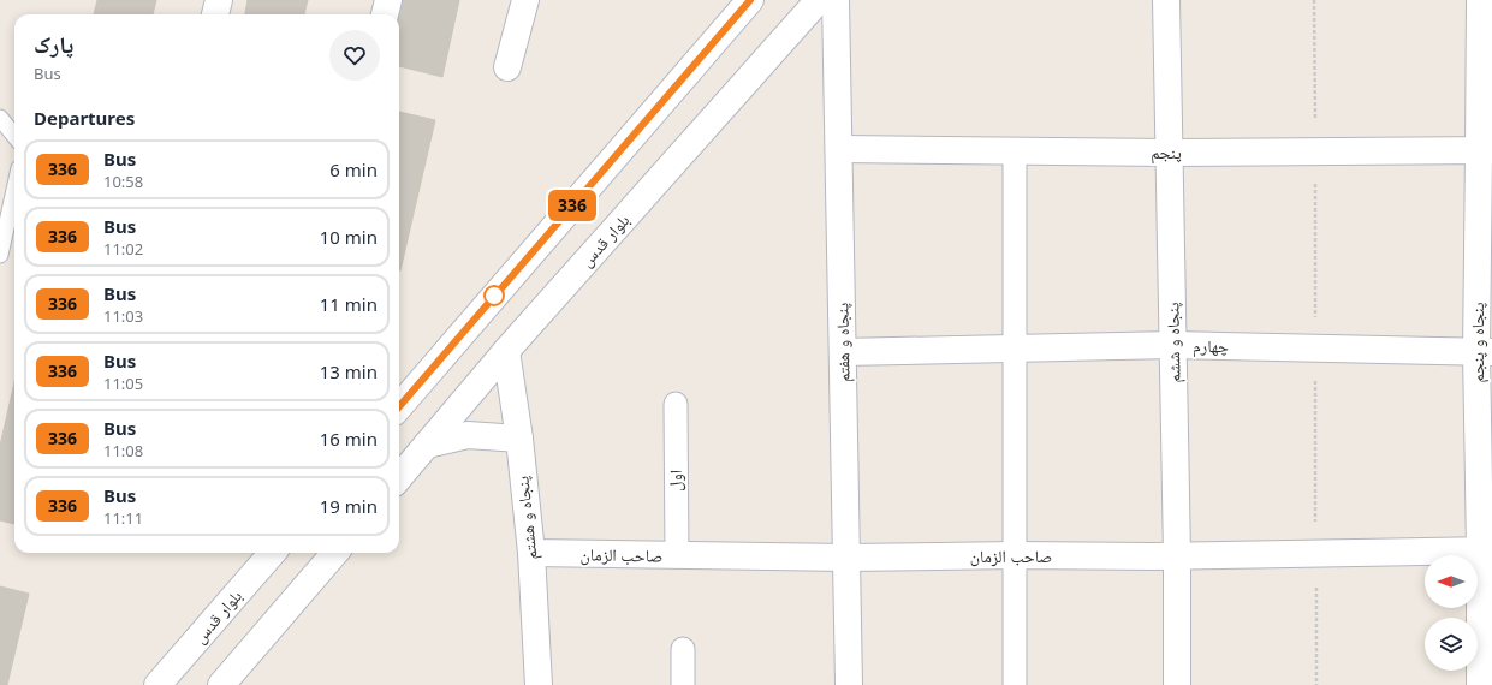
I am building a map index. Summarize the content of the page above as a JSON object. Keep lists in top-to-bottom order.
{
  "streets": {
    "street": [
      "پنجم",
      "بلوار قدس",
      "پنجاه و هفتم",
      "پنجاه و ششم",
      "پنجاه و پنجم",
      "چهارم",
      "اول",
      "پنجاه و هشتم",
      "صاحب الزمان"
    ]
  },
  "crossings": [
    ["پنجم", "پنجاه و هفتم"],
    ["پنجم", "پنجاه و ششم"],
    ["پنجم", "پنجاه و پنجم"],
    ["بلوار قدس", "پنجاه و هشتم"],
    ["پنجاه و هفتم", "چهارم"],
    ["پنجاه و هفتم", "صاحب الزمان"],
    ["پنجاه و ششم", "چهارم"],
    ["پنجاه و ششم", "صاحب الزمان"],
    ["پنجاه و پنجم", "چهارم"],
    ["پنجاه و پنجم", "صاحب الزمان"],
    ["اول", "صاحب الزمان"],
    ["پنجاه و هشتم", "صاحب الزمان"]
  ],
  "lines": ["bus line 336"],
  "north": "left",
  "page": {
    "on_map": "336",
    "heading": [
      ["پارک", "Bus"],
      "Departures"
    ],
    "list": [
      {
        "mark": "336",
        "name": "Bus",
        "note": "10:58",
        "value": "6 min"
      },
      {
        "mark": "336",
        "name": "Bus",
        "note": "11:02",
        "value": "10 min"
      },
      {
        "mark": "336",
        "name": "Bus",
        "note": "11:03",
        "value": "11 min"
      },
      {
        "mark": "336",
        "name": "Bus",
        "note": "11:05",
        "value": "13 min"
      },
      {
        "mark": "336",
        "name": "Bus",
        "note": "11:08",
        "value": "16 min"
      },
      {
        "mark": "336",
        "name": "Bus",
        "note": "11:11",
        "value": "19 min"
      }
    ]
  }
}
